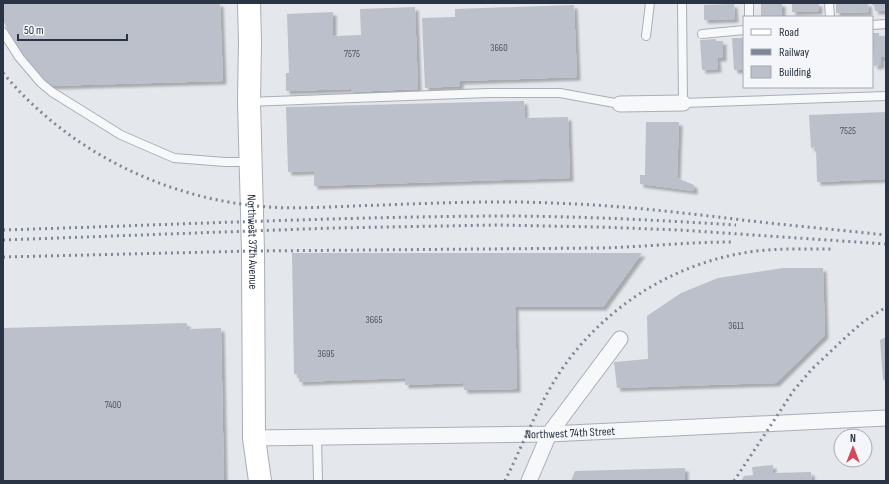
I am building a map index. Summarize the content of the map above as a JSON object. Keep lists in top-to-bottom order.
{
  "streets": {
    "street": ["Northwest 37th Avenue", "Northwest 74th Street"]
  },
  "crossings": [
    ["Northwest 37th Avenue", "Northwest 74th Street"]
  ],
  "house_numbers": [
    "3660",
    "7575",
    "7525",
    "3665",
    "3611",
    "3695",
    "7400"
  ],
  "legend": ["Road", "Railway", "Building"],
  "scale_bar": "50 m",
  "north": "top"
}
